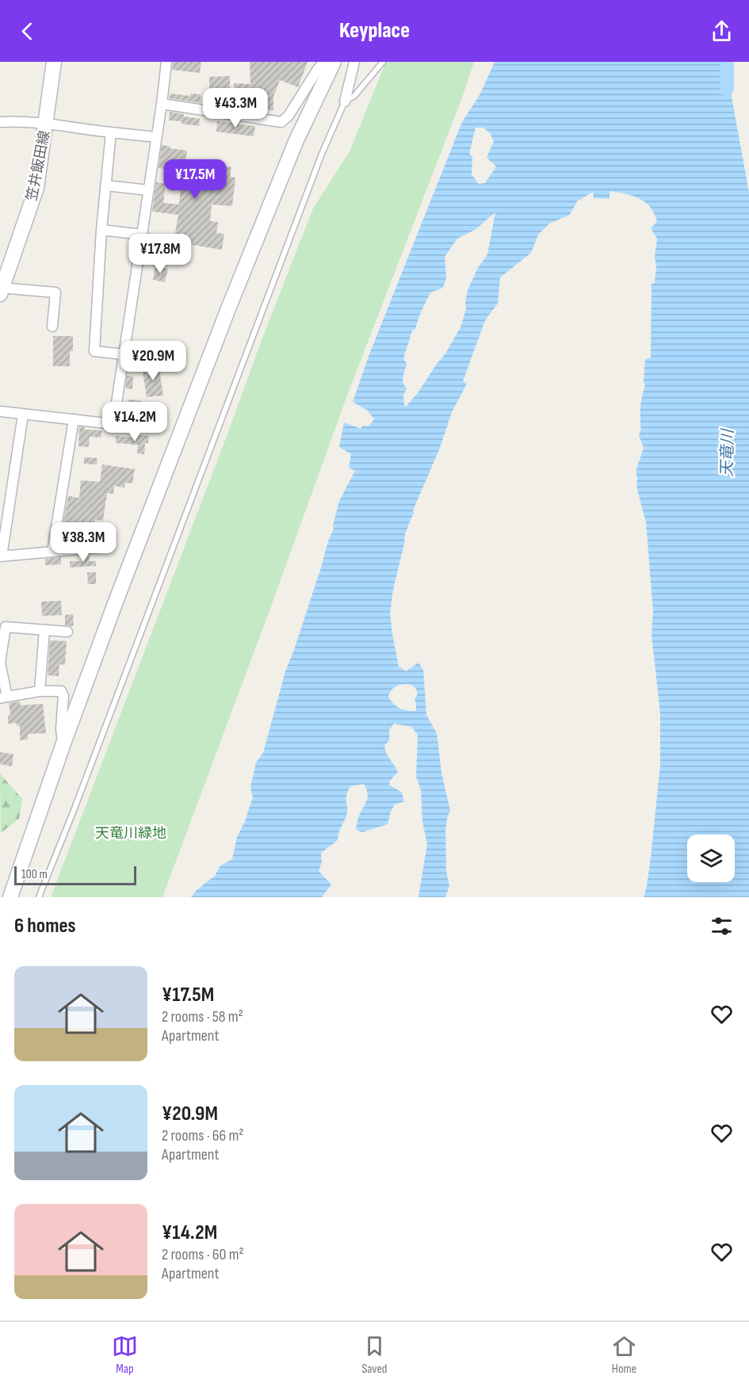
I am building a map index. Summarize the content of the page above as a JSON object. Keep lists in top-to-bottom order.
{
  "streets": {
    "street": ["笠井飯田線"]
  },
  "water": ["天竜川"],
  "parks": ["天竜川緑地"],
  "scale_bar": "100 m",
  "page": {
    "header": "Keyplace",
    "price": [
      "¥43.3M",
      "¥17.5M",
      "¥17.8M",
      "¥20.9M",
      "¥14.2M",
      "¥38.3M"
    ],
    "scale": "100 m",
    "heading": "6 homes",
    "list": [
      {
        "name": "¥17.5M",
        "note": "2 rooms · 58 m² · Apartment"
      },
      {
        "name": "¥20.9M",
        "note": "2 rooms · 66 m² · Apartment"
      },
      {
        "name": "¥14.2M",
        "note": "2 rooms · 60 m² · Apartment"
      }
    ],
    "tabs": ["Map", "Saved", "Home"]
  }
}
